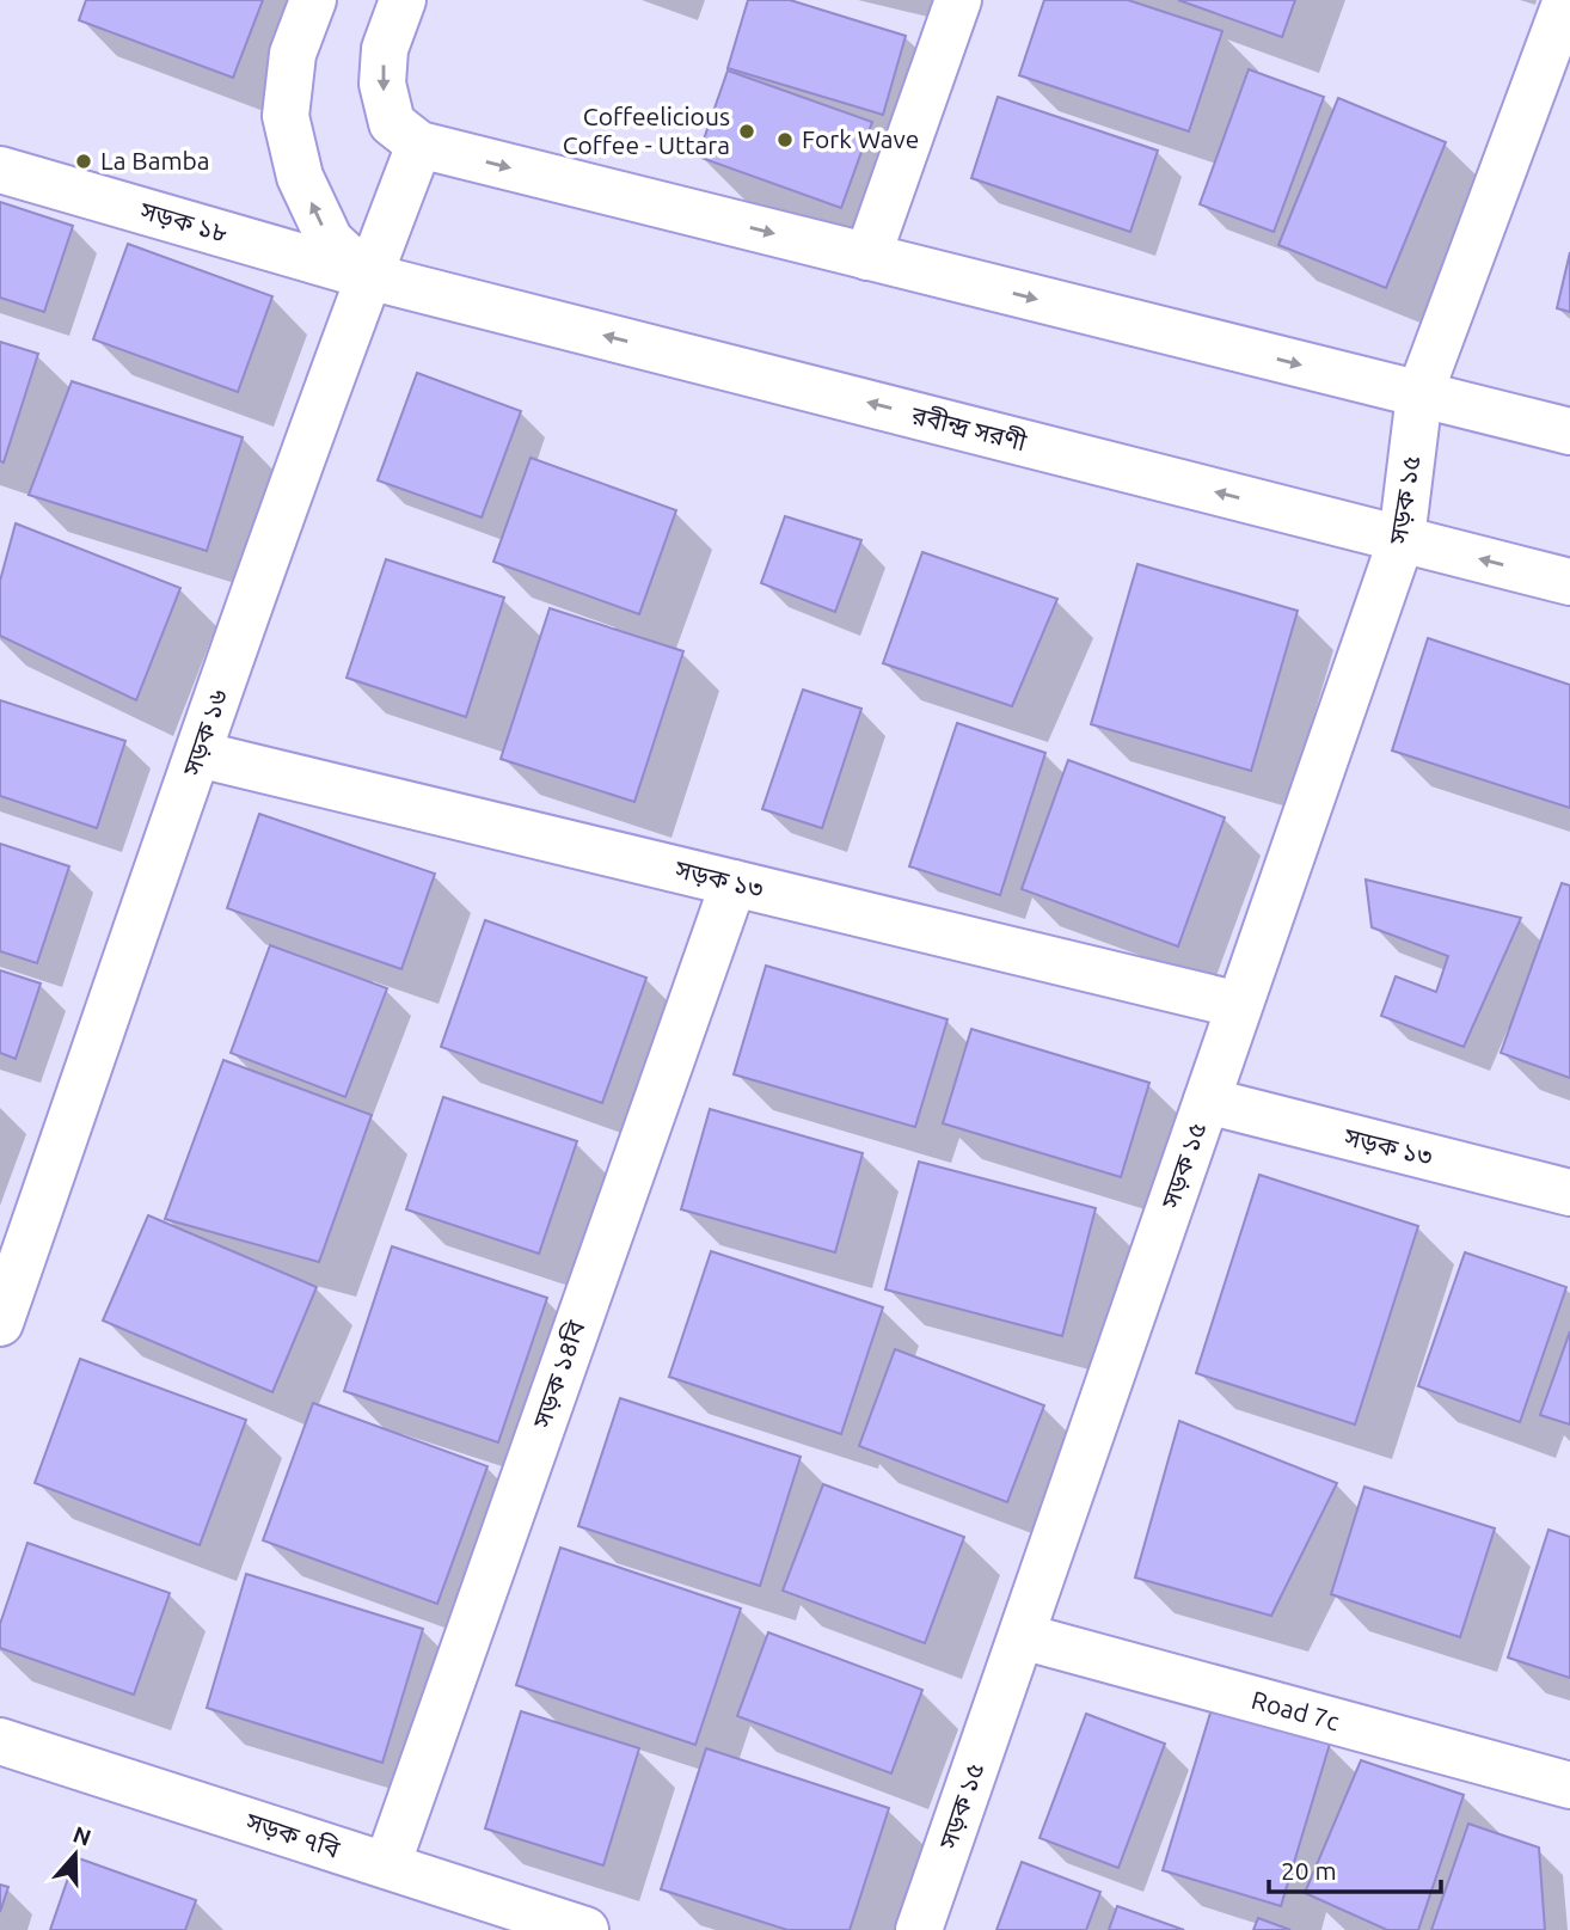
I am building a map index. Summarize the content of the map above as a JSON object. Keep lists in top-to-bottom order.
{
  "streets": {
    "street": [
      "সড়ক ১৮",
      "রবীন্দ্র সরণী",
      "সড়ক ১৫",
      "সড়ক ১৬",
      "সড়ক ১৩",
      "সড়ক ১৪বি",
      "Road 7c",
      "সড়ক ৭বি"
    ]
  },
  "crossings": [
    ["সড়ক ১৮", "রবীন্দ্র সরণী"],
    ["সড়ক ১৮", "সড়ক ১৬"],
    ["রবীন্দ্র সরণী", "সড়ক ১৫"],
    ["রবীন্দ্র সরণী", "সড়ক ১৬"],
    ["সড়ক ১৫", "সড়ক ১৩"],
    ["সড়ক ১৫", "Road 7c"],
    ["সড়ক ১৬", "সড়ক ১৩"],
    ["সড়ক ১৩", "সড়ক ১৪বি"],
    ["সড়ক ১৪বি", "সড়ক ৭বি"]
  ],
  "places": ["Coffeelicious Coffee - Uttara", "Fork Wave", "La Bamba"],
  "scale_bar": "20 m",
  "north": "top"
}
